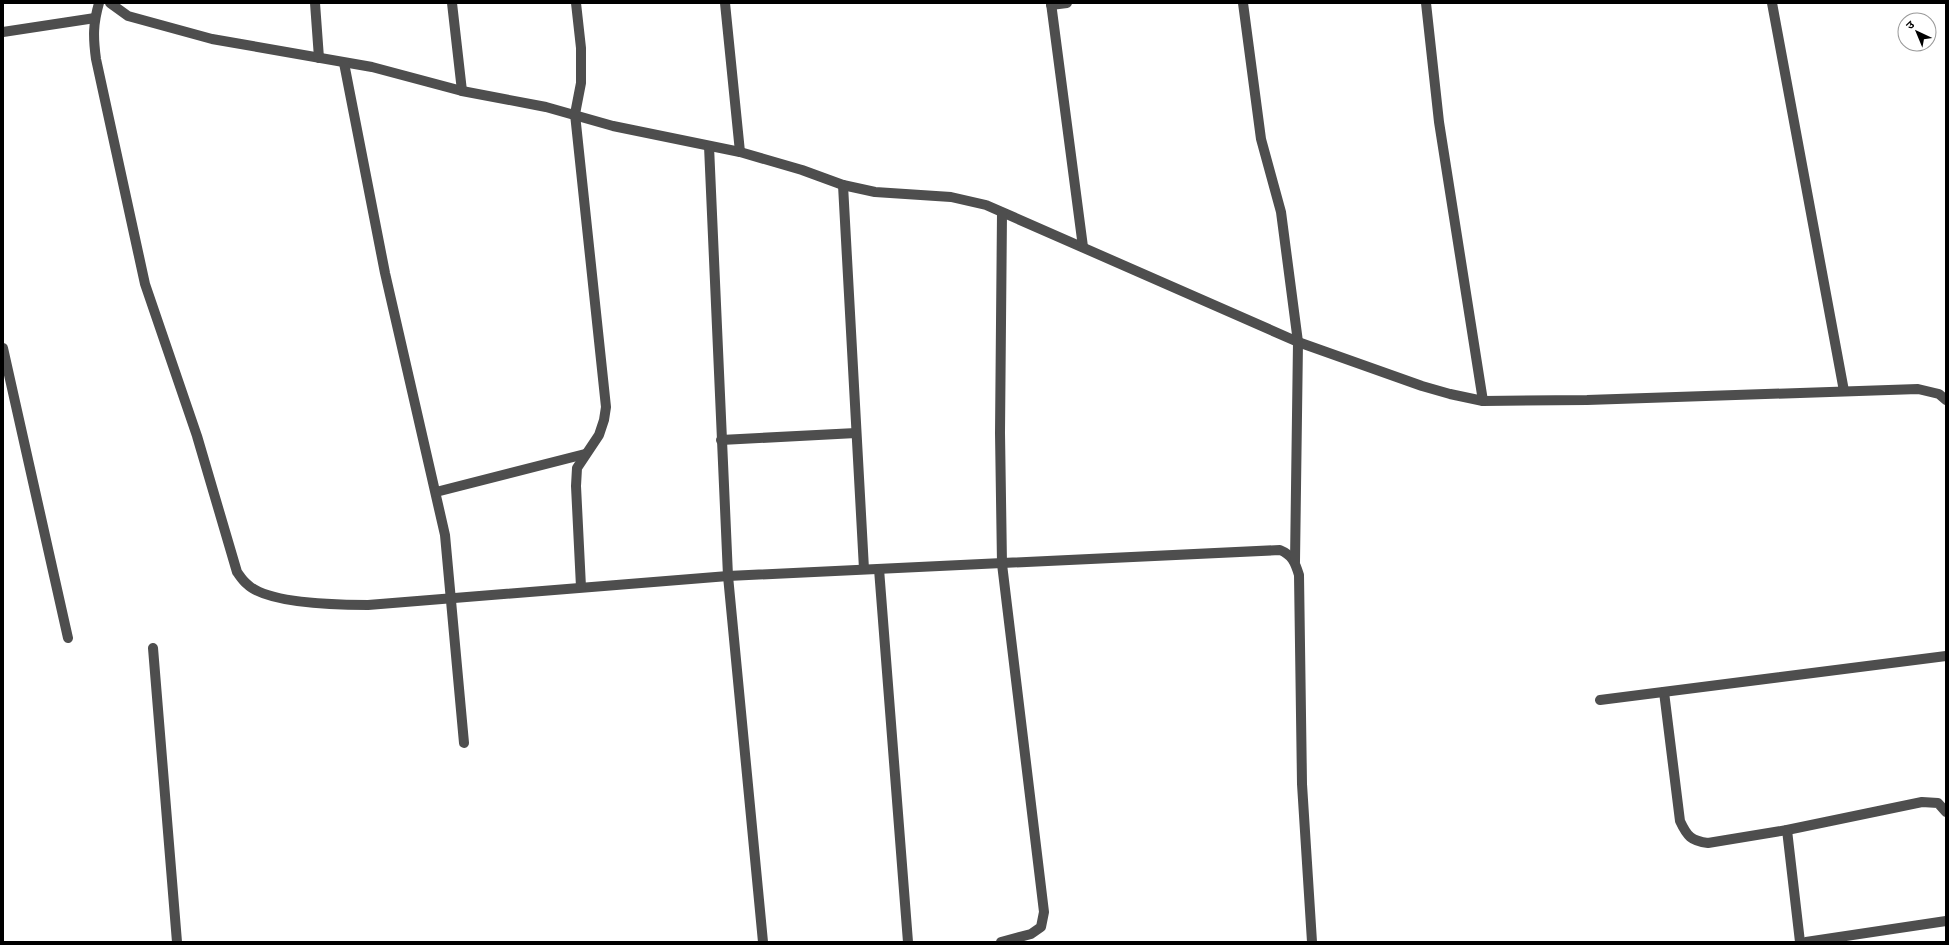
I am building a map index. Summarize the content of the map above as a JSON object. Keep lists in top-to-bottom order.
{
  "north": "top left"
}
